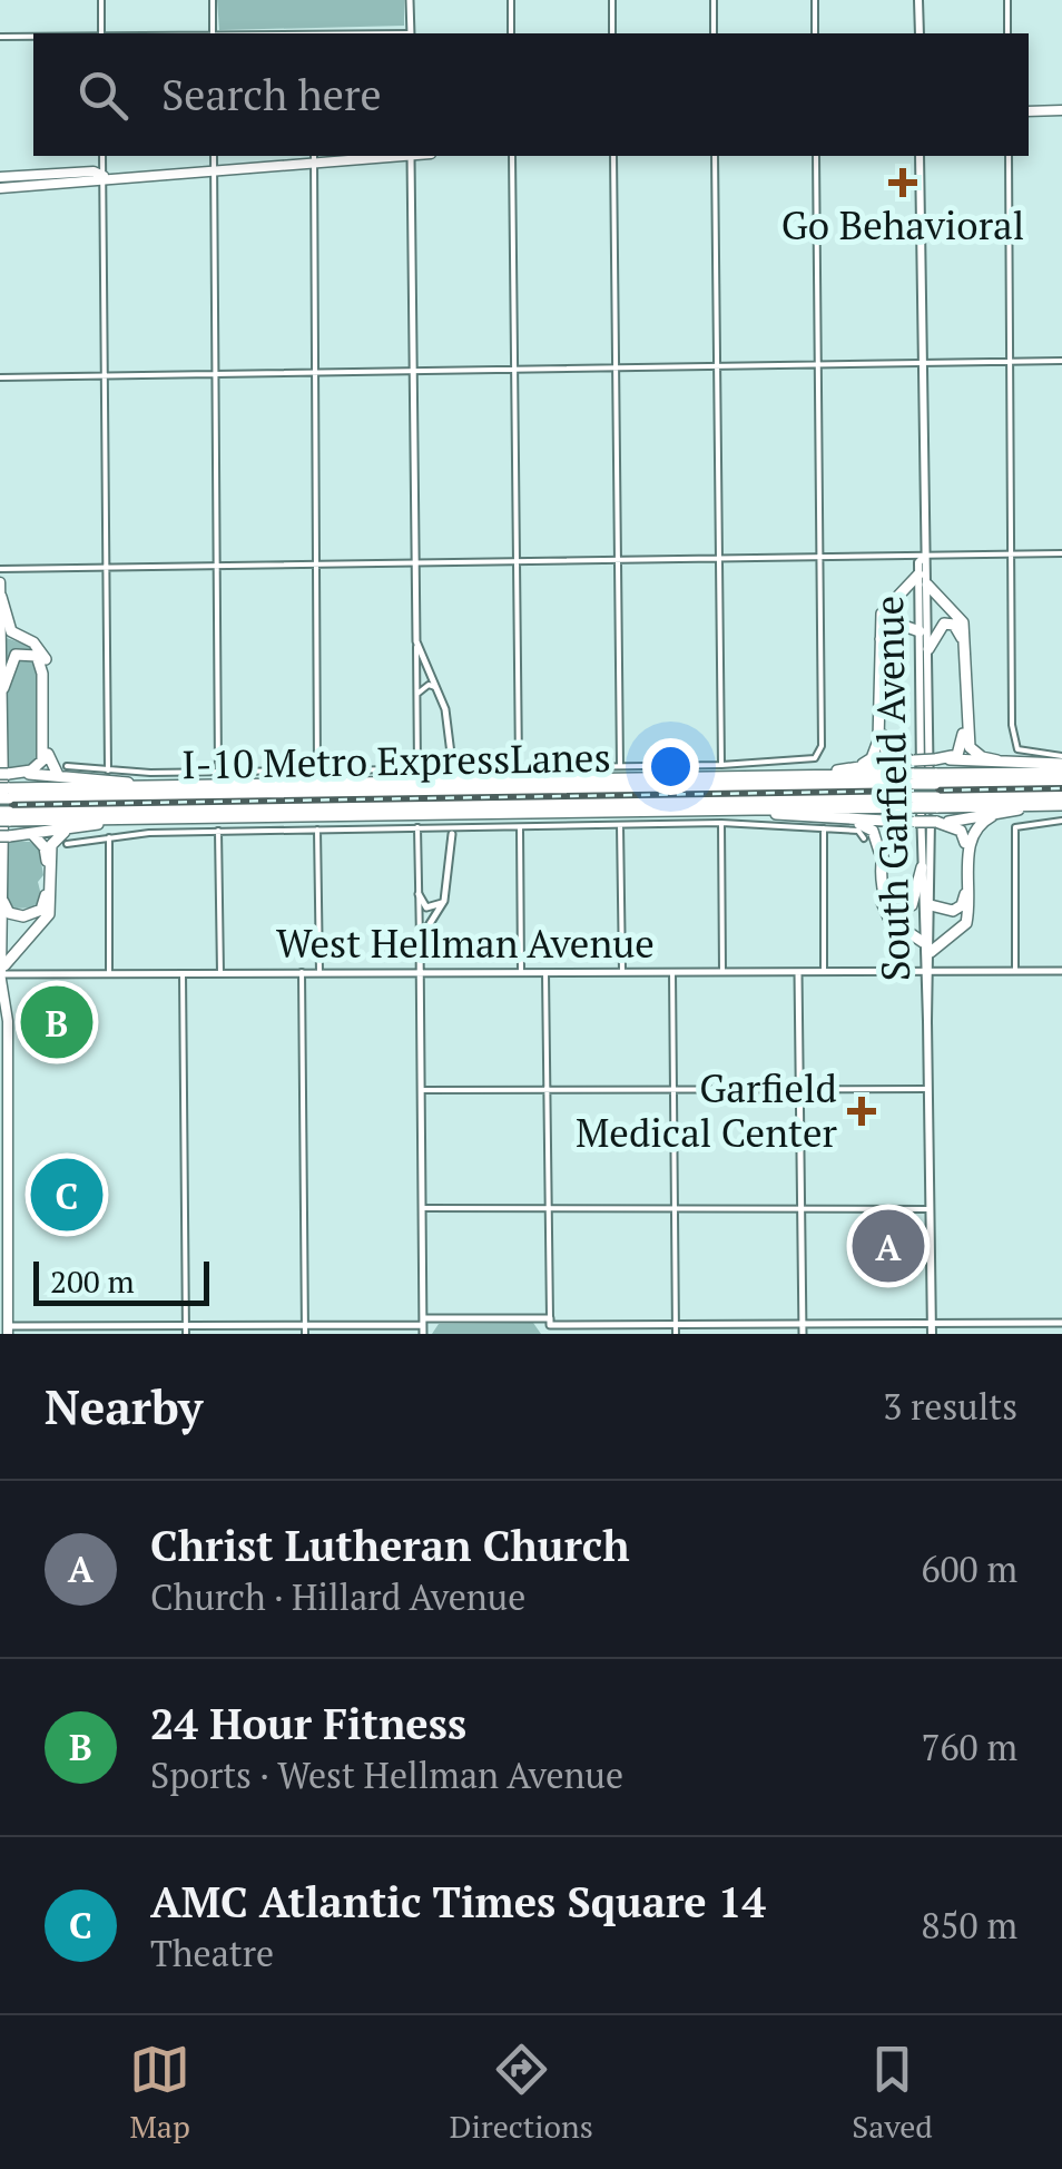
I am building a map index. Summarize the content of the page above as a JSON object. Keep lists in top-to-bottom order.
{
  "streets": {
    "highway": ["I-10 Metro ExpressLanes"],
    "main road": ["South Garfield Avenue"],
    "street": ["West Hellman Avenue"]
  },
  "crossings": [
    ["South Garfield Avenue", "West Hellman Avenue"]
  ],
  "places": {
    "health": ["Go Behavioral", "Garfield Medical Center"]
  },
  "scale_bar": "200 m",
  "page": {
    "search": "Search here",
    "pins": ["B", "C", "A"],
    "scale": "200 m",
    "heading": ["Nearby", "3 results"],
    "list": [
      {
        "mark": "A",
        "name": "Christ Lutheran Church",
        "note": "Church · Hillard Avenue",
        "value": "600 m"
      },
      {
        "mark": "B",
        "name": "24 Hour Fitness",
        "note": "Sports · West Hellman Avenue",
        "value": "760 m"
      },
      {
        "mark": "C",
        "name": "AMC Atlantic Times Square 14",
        "note": "Theatre",
        "value": "850 m"
      }
    ],
    "nav": ["Map", "Directions", "Saved"]
  }
}
